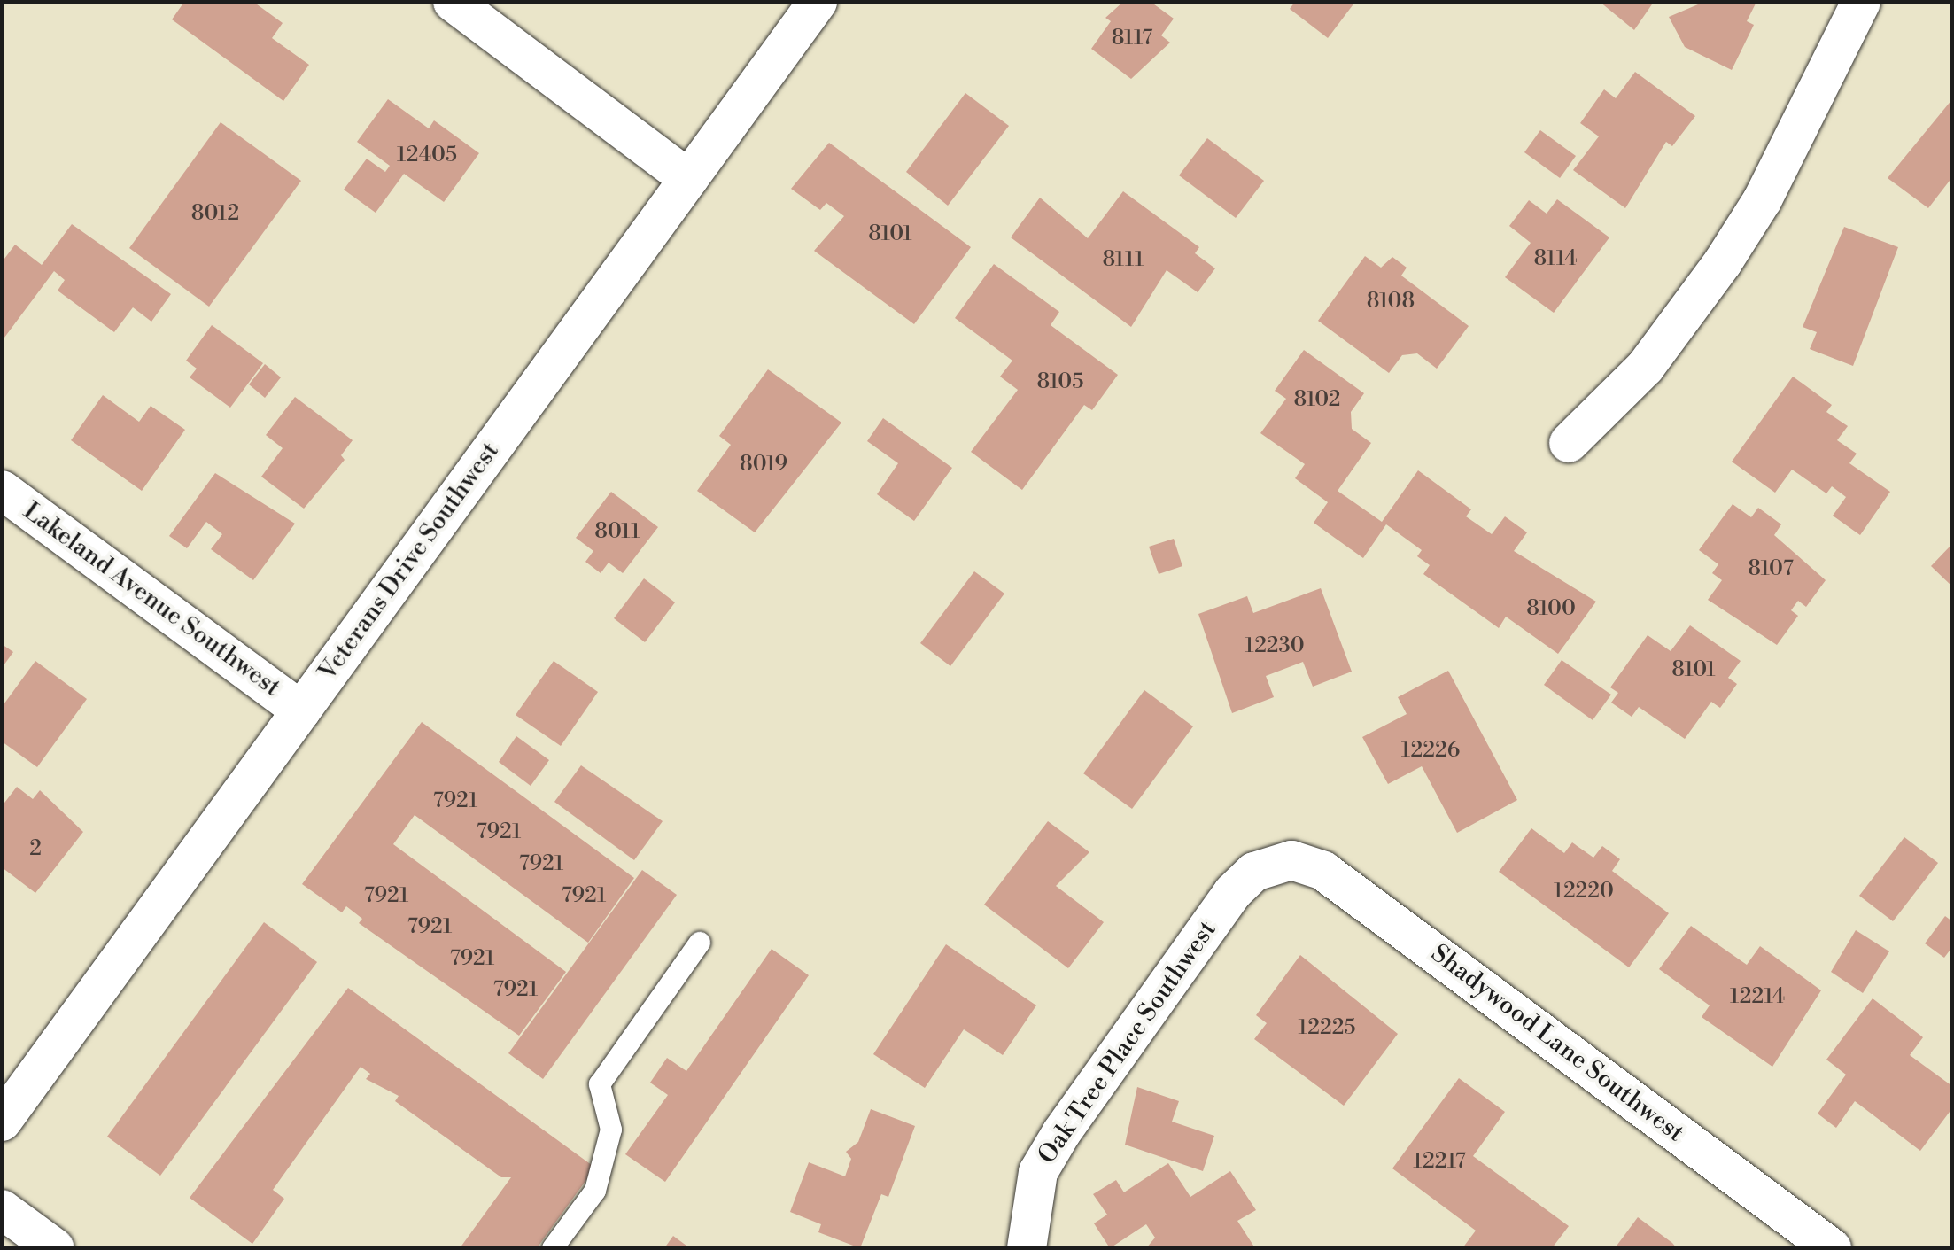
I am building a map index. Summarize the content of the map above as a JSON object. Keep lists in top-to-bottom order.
{
  "streets": {
    "street": [
      "Veterans Drive Southwest",
      "Lakeland Avenue Southwest",
      "Oak Tree Place Southwest",
      "Shadywood Lane Southwest"
    ]
  },
  "crossings": [
    ["Veterans Drive Southwest", "Lakeland Avenue Southwest"],
    ["Oak Tree Place Southwest", "Shadywood Lane Southwest"]
  ],
  "house_numbers": [
    "8117",
    "12405",
    "8012",
    "8101",
    "8114",
    "8111",
    "8108",
    "8105",
    "8102",
    "8019",
    "8011",
    "8107",
    "8100",
    "12230",
    "8101",
    "12226",
    "7921",
    "7921",
    "2",
    "7921",
    "12220",
    "7921",
    "7921",
    "7921",
    "7921",
    "7921",
    "12214",
    "12225",
    "12217"
  ]
}
